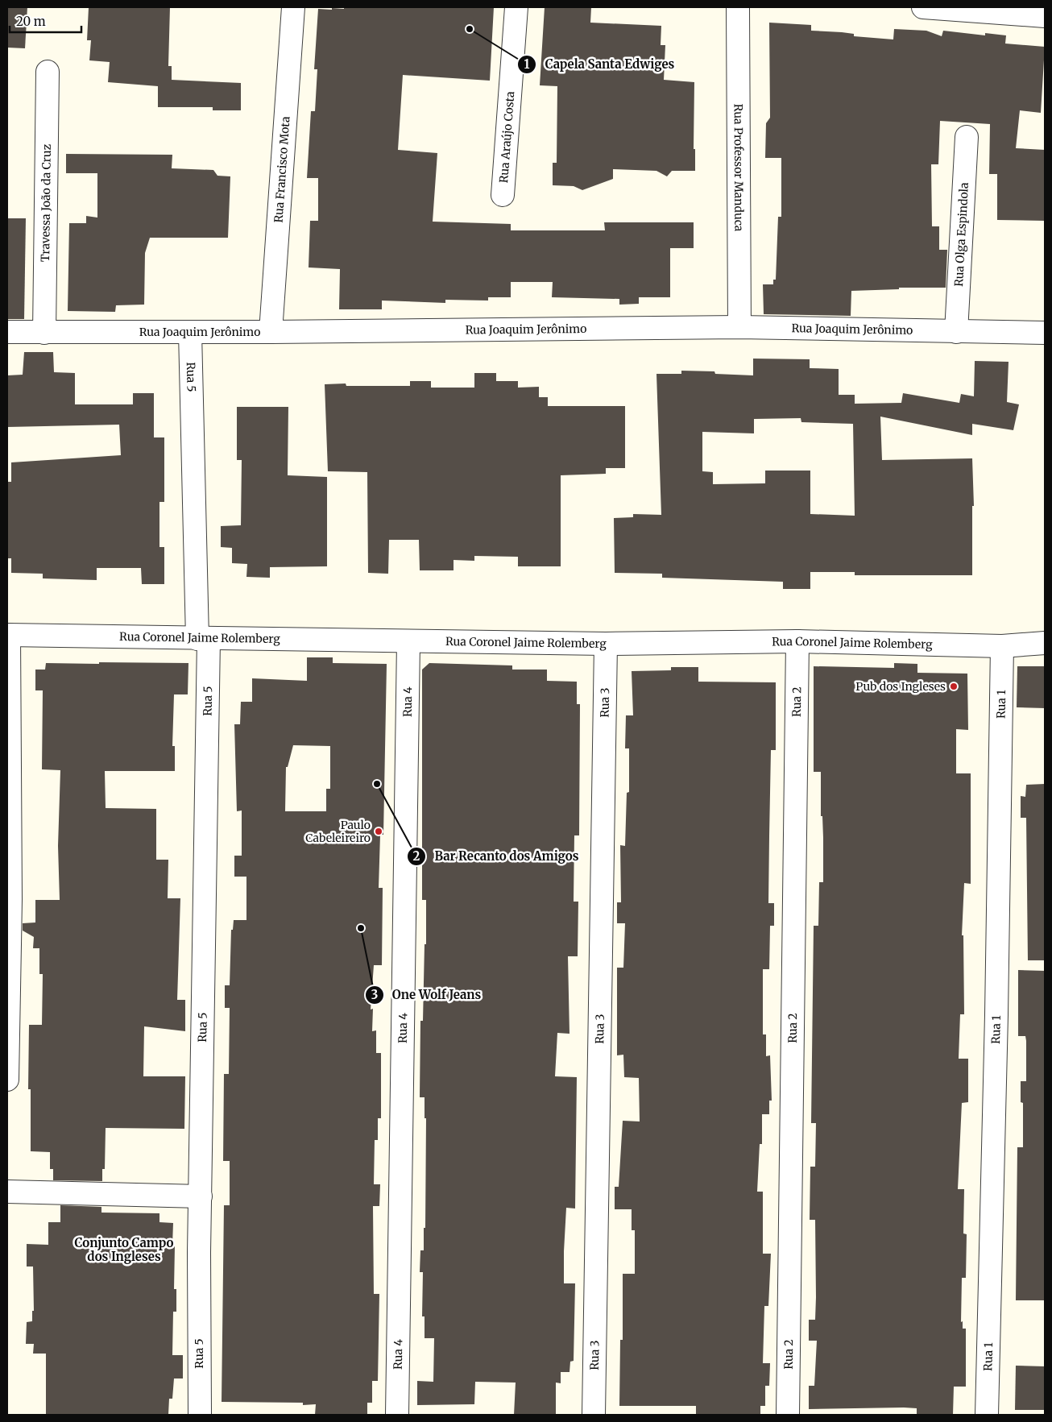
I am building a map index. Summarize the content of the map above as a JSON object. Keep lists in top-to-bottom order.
{
  "streets": {
    "street": [
      "Rua Araújo Costa",
      "Rua Professor Manduca",
      "Rua Francisco Mota",
      "Travessa João da Cruz",
      "Rua Olga Espindola",
      "Rua Joaquim Jerônimo",
      "Rua 5",
      "Rua Coronel Jaime Rolemberg",
      "Rua 2",
      "Rua 4",
      "Rua 3",
      "Rua 1"
    ]
  },
  "crossings": [
    ["Rua Professor Manduca", "Rua Joaquim Jerônimo"],
    ["Rua Francisco Mota", "Rua Joaquim Jerônimo"],
    ["Travessa João da Cruz", "Rua Joaquim Jerônimo"],
    ["Rua Olga Espindola", "Rua Joaquim Jerônimo"],
    ["Rua Joaquim Jerônimo", "Rua 5"],
    ["Rua 5", "Rua Coronel Jaime Rolemberg"],
    ["Rua Coronel Jaime Rolemberg", "Rua 2"],
    ["Rua Coronel Jaime Rolemberg", "Rua 4"],
    ["Rua Coronel Jaime Rolemberg", "Rua 3"],
    ["Rua Coronel Jaime Rolemberg", "Rua 1"]
  ],
  "districts": ["Conjunto Campo dos Ingleses"],
  "places": [
    "Capela Santa Edwiges",
    "Pub dos Ingleses",
    "Bar Recanto dos Amigos",
    "Paulo Cabeleireiro",
    "One Wolf Jeans"
  ],
  "scale_bar": "20 m"
}
